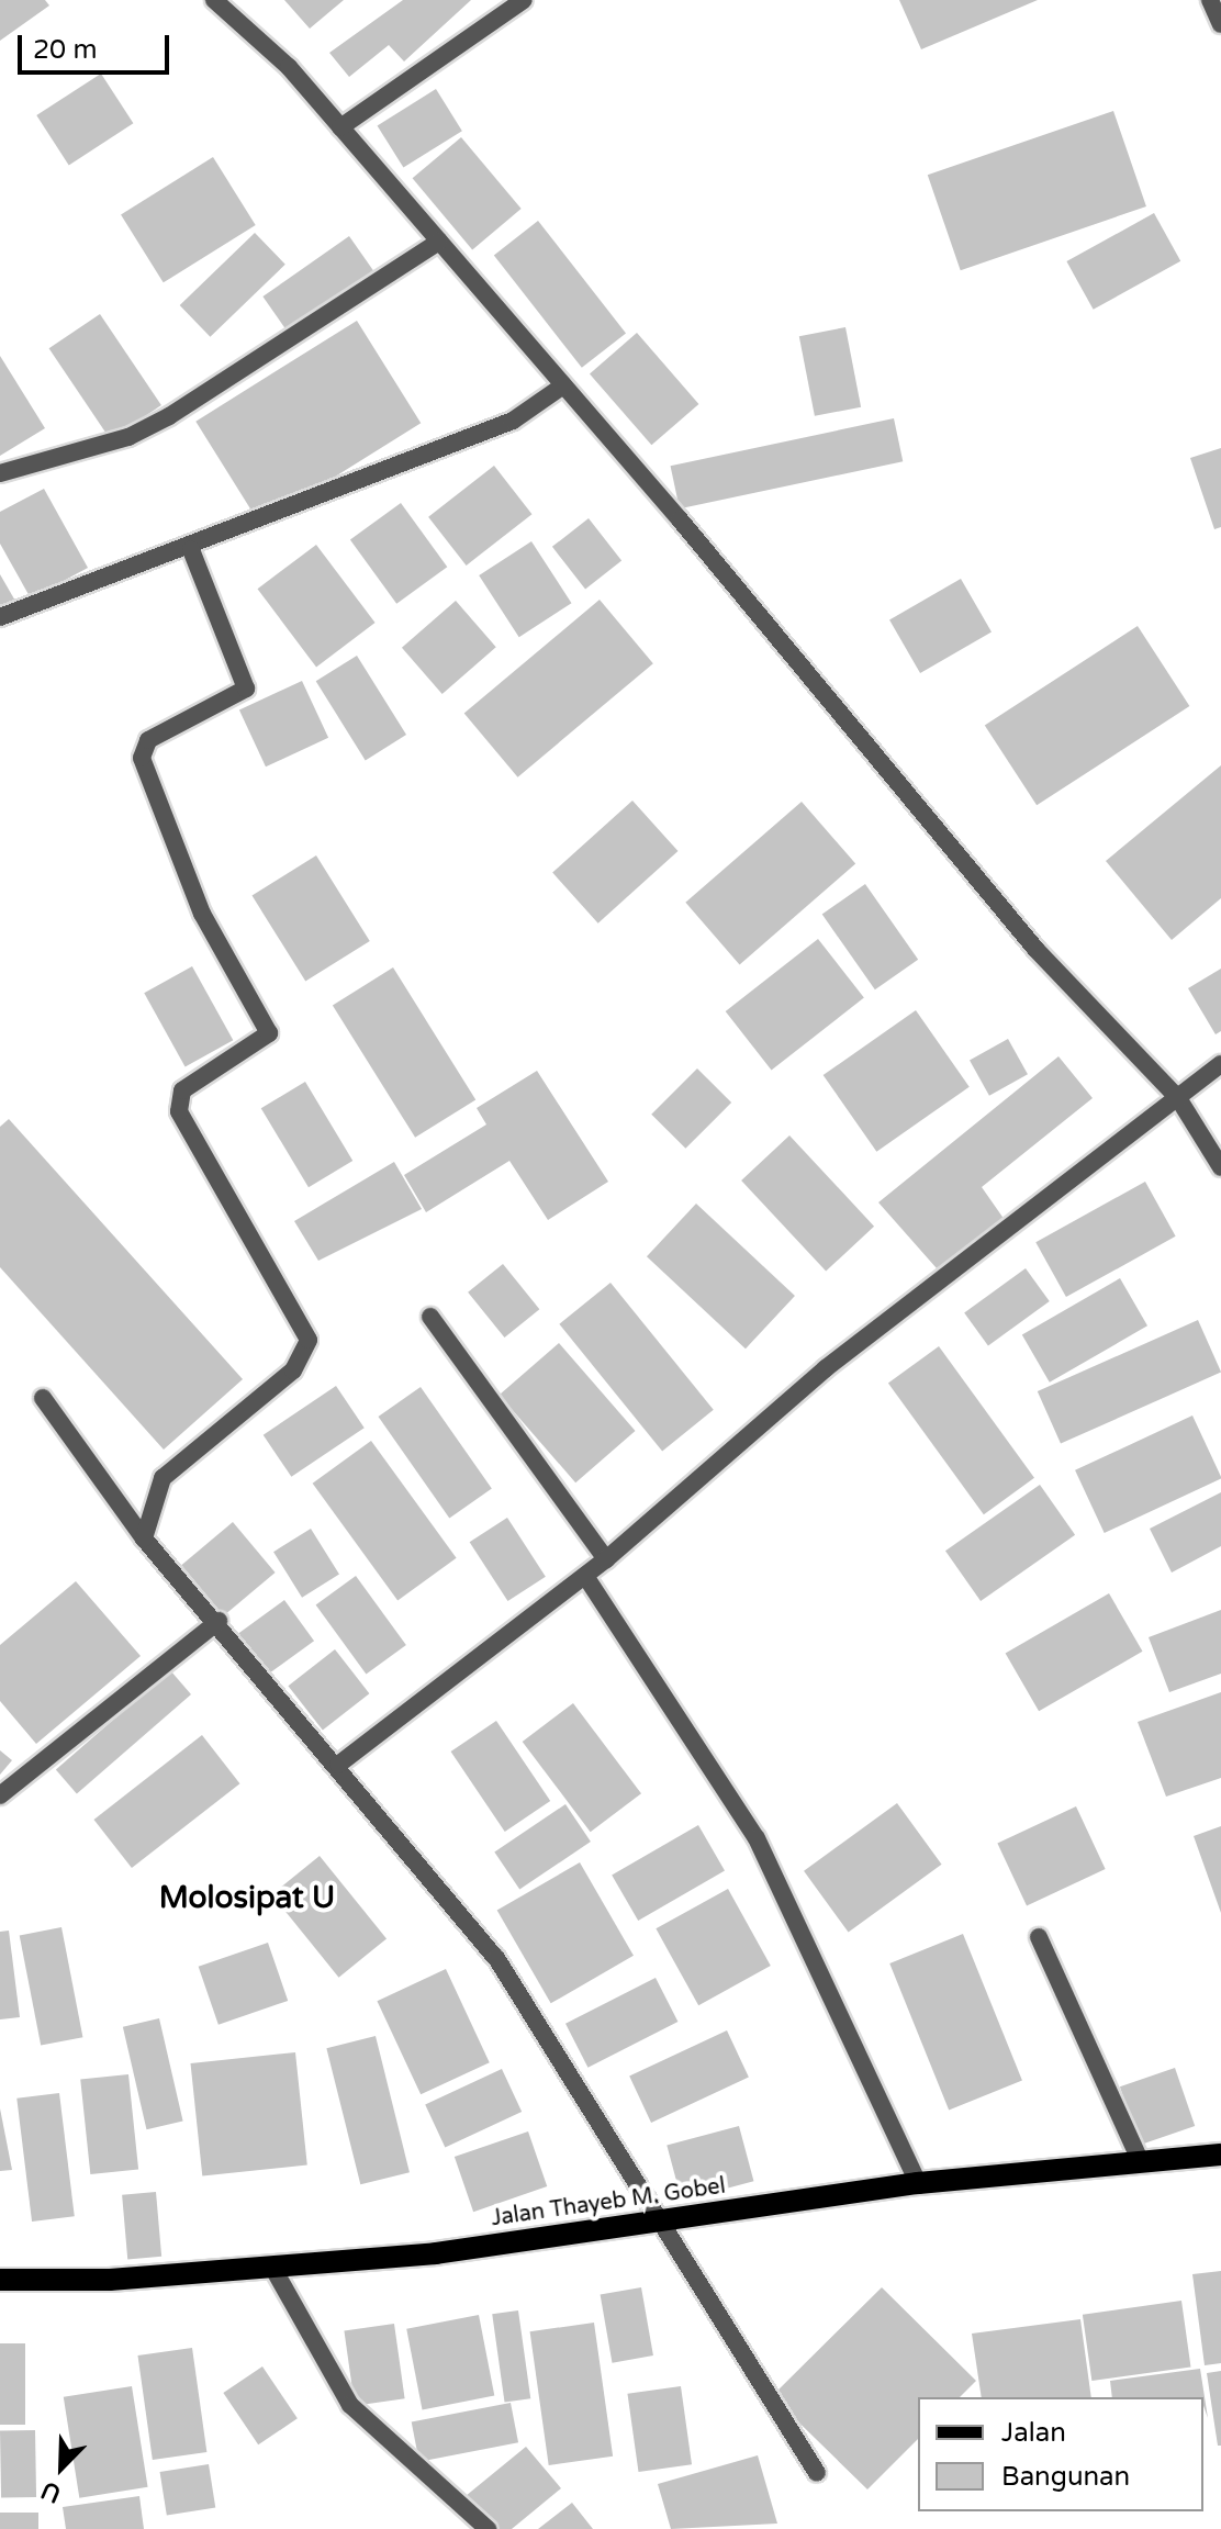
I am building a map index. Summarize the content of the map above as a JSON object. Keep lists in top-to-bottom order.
{
  "streets": {
    "main road": ["Jalan Thayeb M. Gobel"]
  },
  "districts": ["Molosipat U"],
  "legend": ["Jalan", "Bangunan"],
  "scale_bar": "20 m",
  "north": "bottom left"
}
